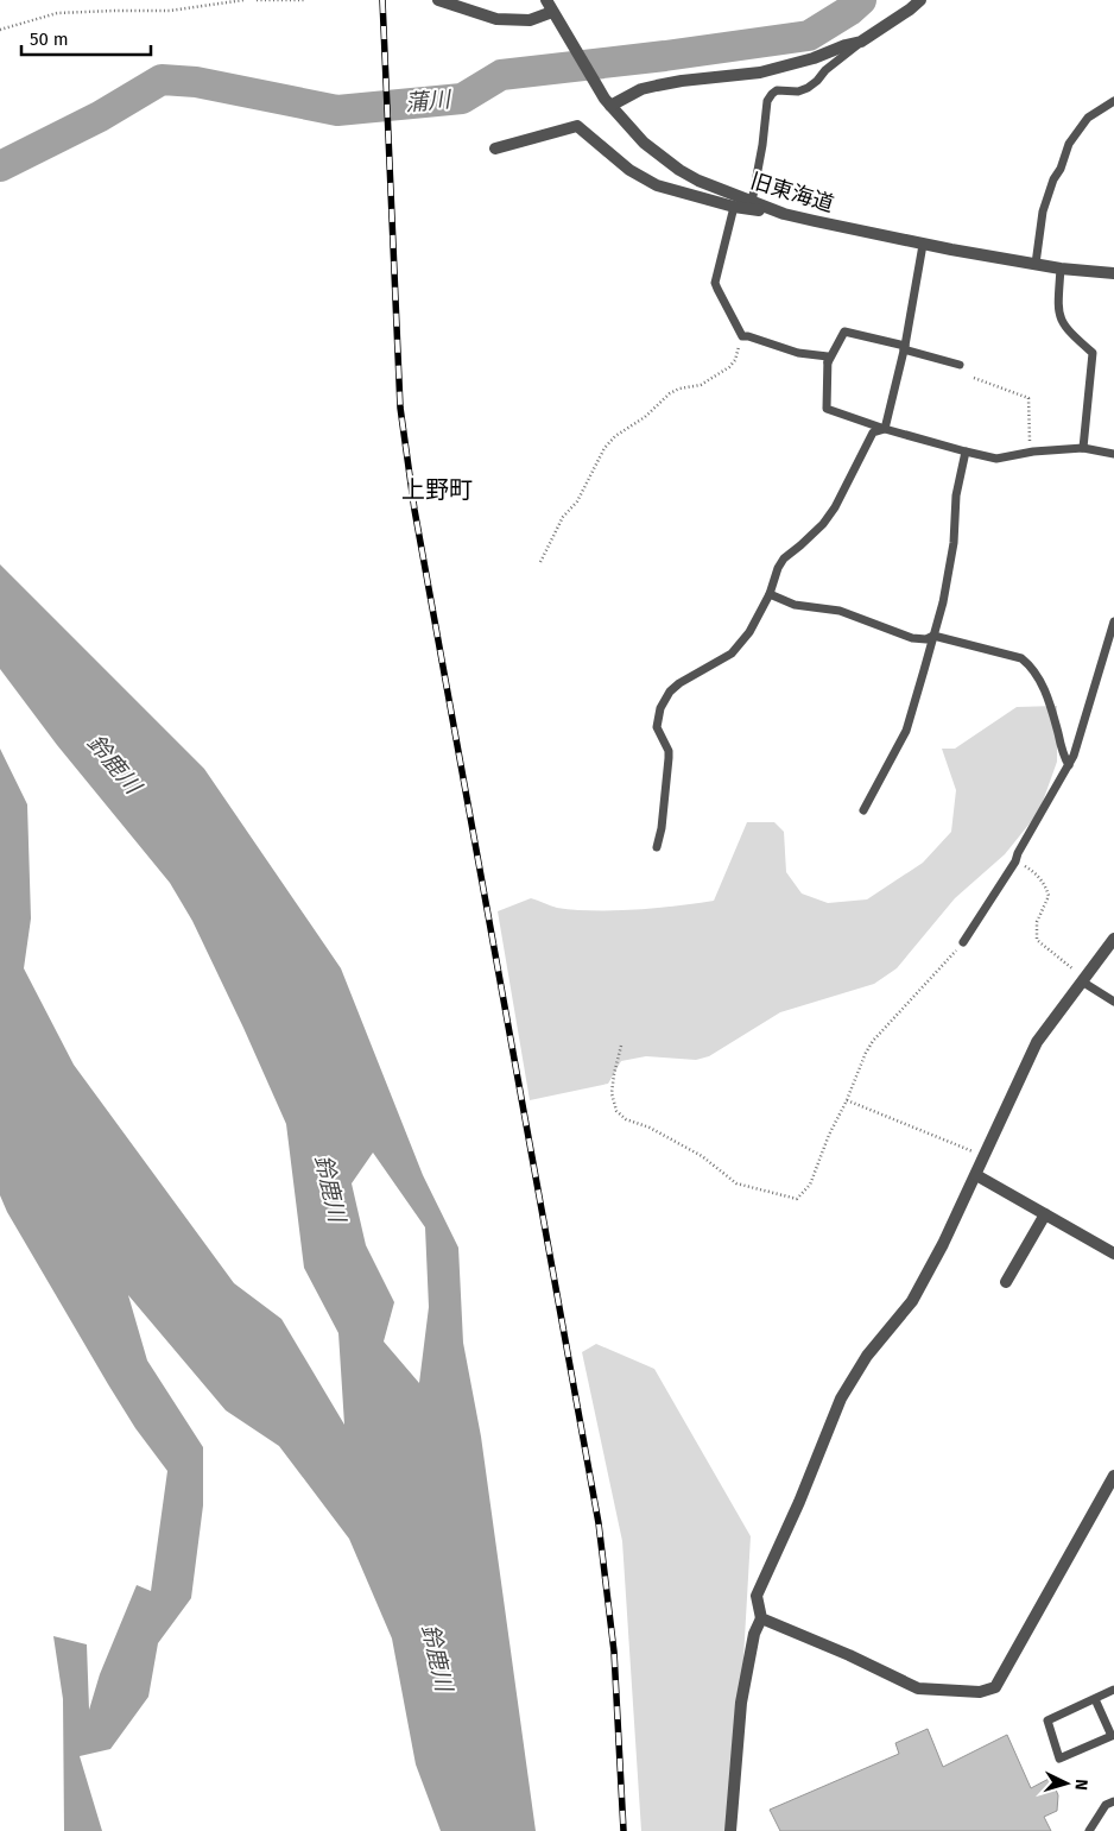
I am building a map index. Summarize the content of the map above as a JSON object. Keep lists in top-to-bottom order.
{
  "streets": {
    "street": ["旧東海道"]
  },
  "districts": ["上野町"],
  "water": ["蒲川", "鈴鹿川"],
  "scale_bar": "50 m",
  "north": "right"
}
